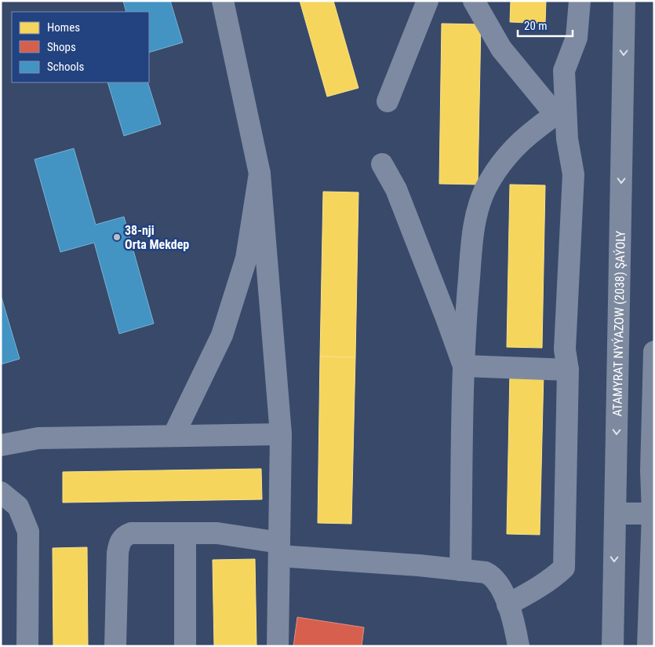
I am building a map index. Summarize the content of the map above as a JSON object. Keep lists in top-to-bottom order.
{
  "streets": {
    "main road": ["ATAMYRAT NYÝAZOW (2038) ŞAÝOLY"]
  },
  "places": ["38-nji Orta Mekdep"],
  "legend": ["Homes", "Shops", "Schools"],
  "scale_bar": "20 m"
}
